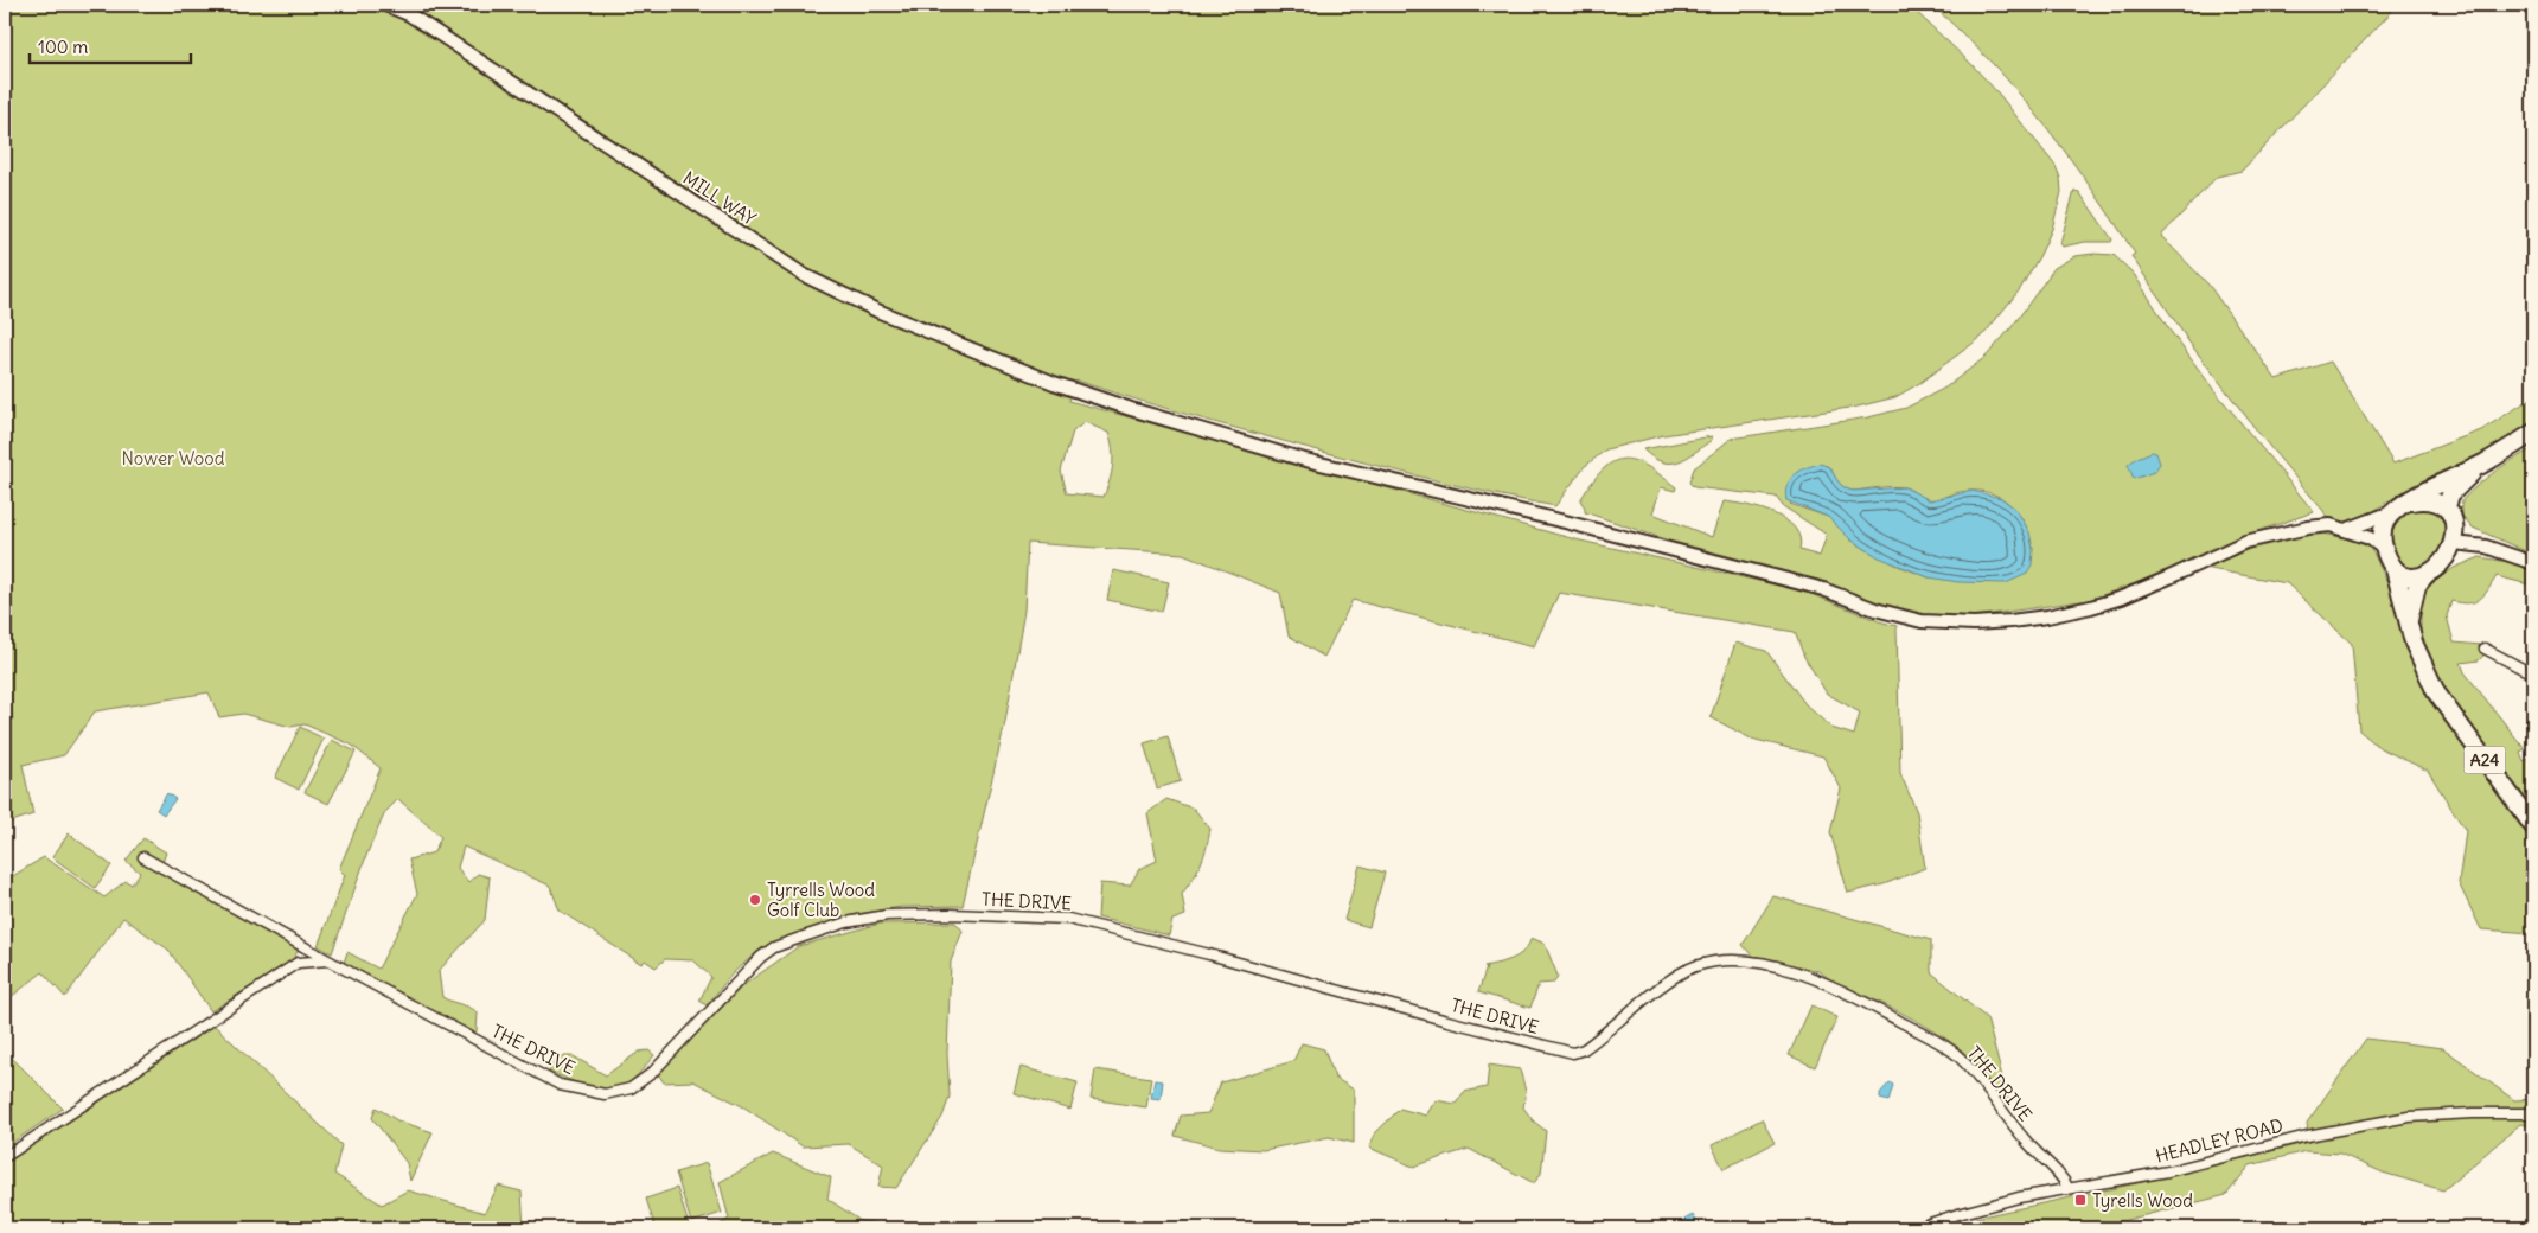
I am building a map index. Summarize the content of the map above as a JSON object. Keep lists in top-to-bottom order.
{
  "streets": {
    "highway": ["A24"],
    "main road": ["MILL WAY"],
    "street": ["THE DRIVE", "HEADLEY ROAD"]
  },
  "crossings": [
    ["THE DRIVE", "HEADLEY ROAD"]
  ],
  "parks": ["Nower Wood"],
  "places": {
    "other": ["Tyrrells Wood Golf Club"],
    "transit": ["Tyrells Wood"]
  },
  "scale_bar": "100 m"
}
